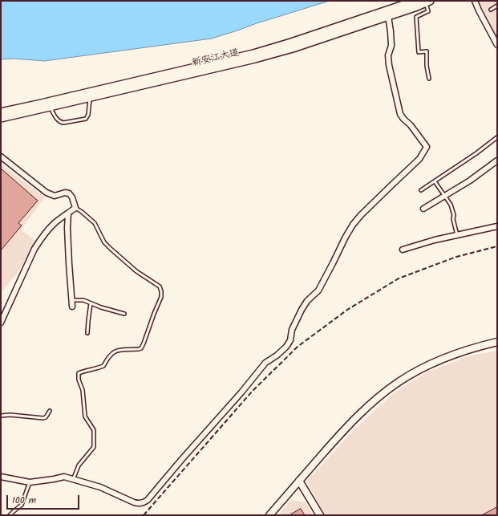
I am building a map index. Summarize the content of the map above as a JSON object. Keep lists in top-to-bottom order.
{
  "streets": {
    "main road": ["新安江大道"]
  },
  "scale_bar": "100 m"
}
